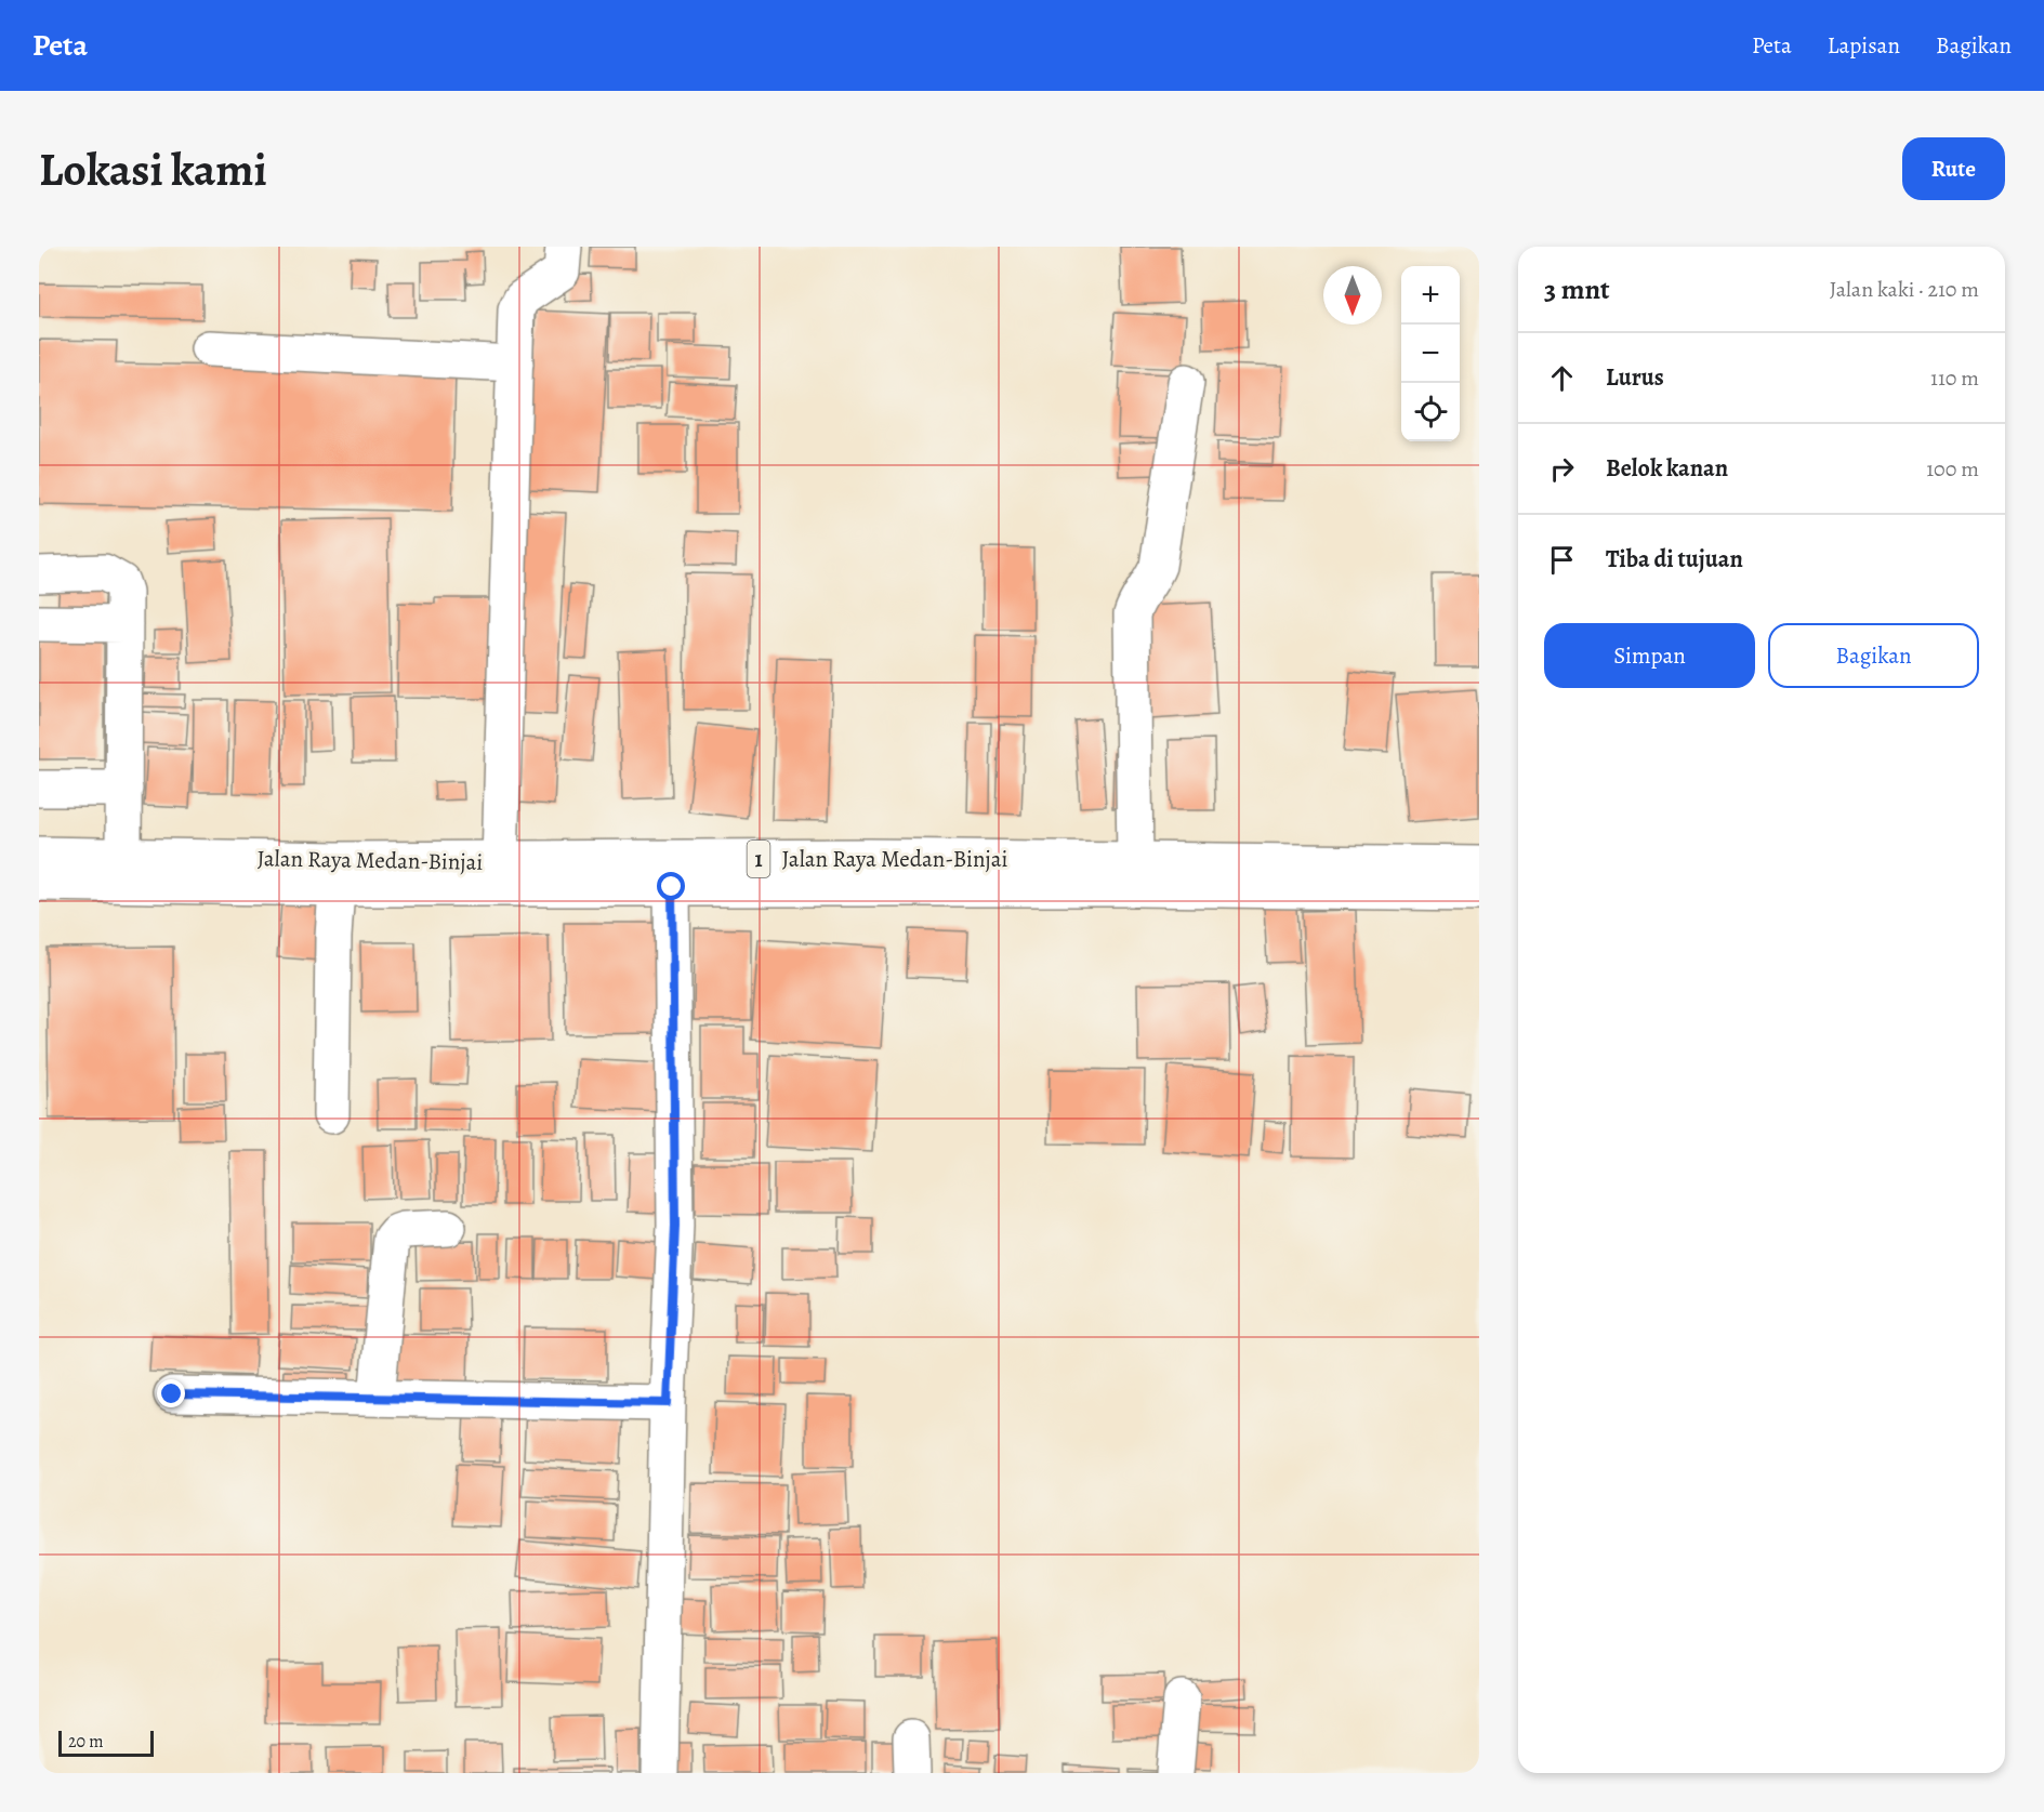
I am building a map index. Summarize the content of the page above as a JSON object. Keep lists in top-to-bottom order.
{
  "streets": {
    "main road": ["1", "Jalan Raya Medan-Binjai"]
  },
  "scale_bar": "20 m",
  "north": "bottom",
  "page": {
    "header": "Peta",
    "nav": ["Peta", "Lapisan", "Bagikan"],
    "buttons": [
      "Rute",
      ["Simpan", "Bagikan"]
    ],
    "title": "Lokasi kami",
    "heading": ["3 mnt", "Jalan kaki · 210 m"],
    "map_buttons": ["+", "−"],
    "list": [
      ["Lurus", "110 m"],
      ["Belok kanan", "100 m"],
      "Tiba di tujuan"
    ],
    "scale": "20 m"
  }
}
